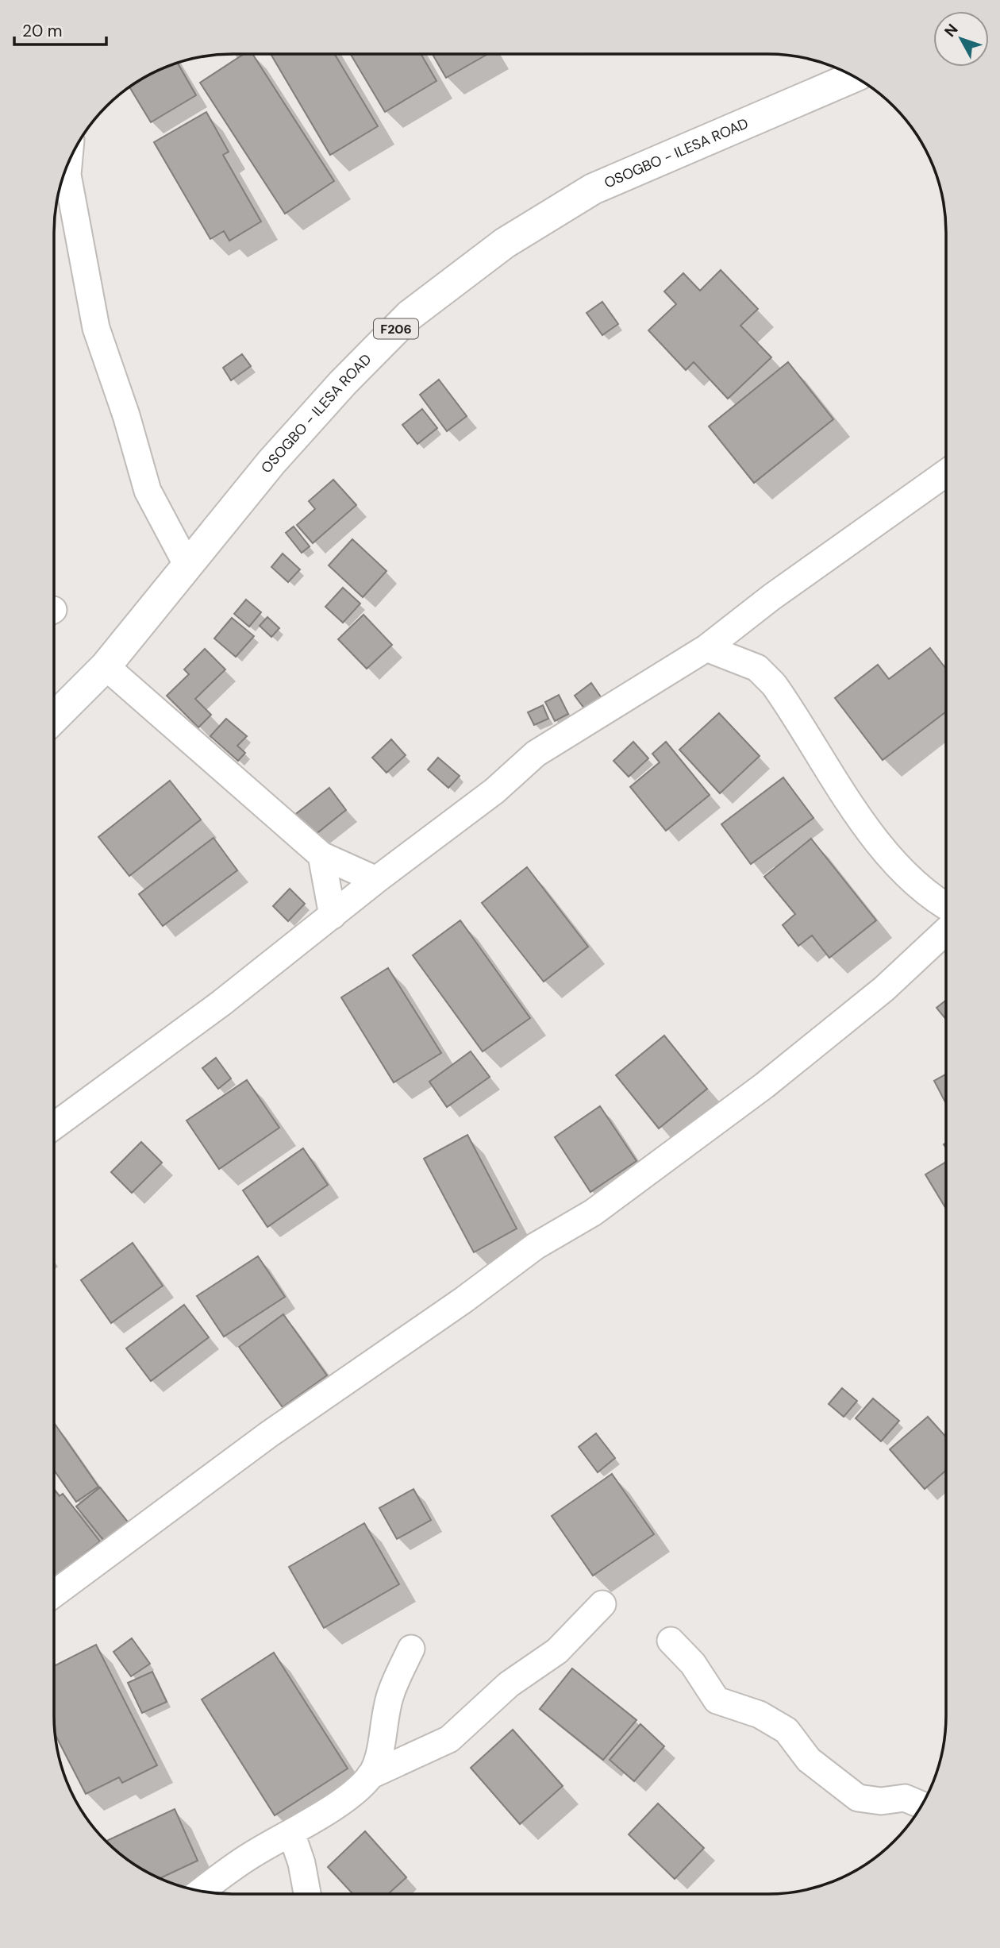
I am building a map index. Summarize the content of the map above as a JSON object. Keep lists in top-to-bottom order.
{
  "streets": {
    "main road": ["OSOGBO - ILESA ROAD", "F206"]
  },
  "scale_bar": "20 m",
  "north": "top left"
}
